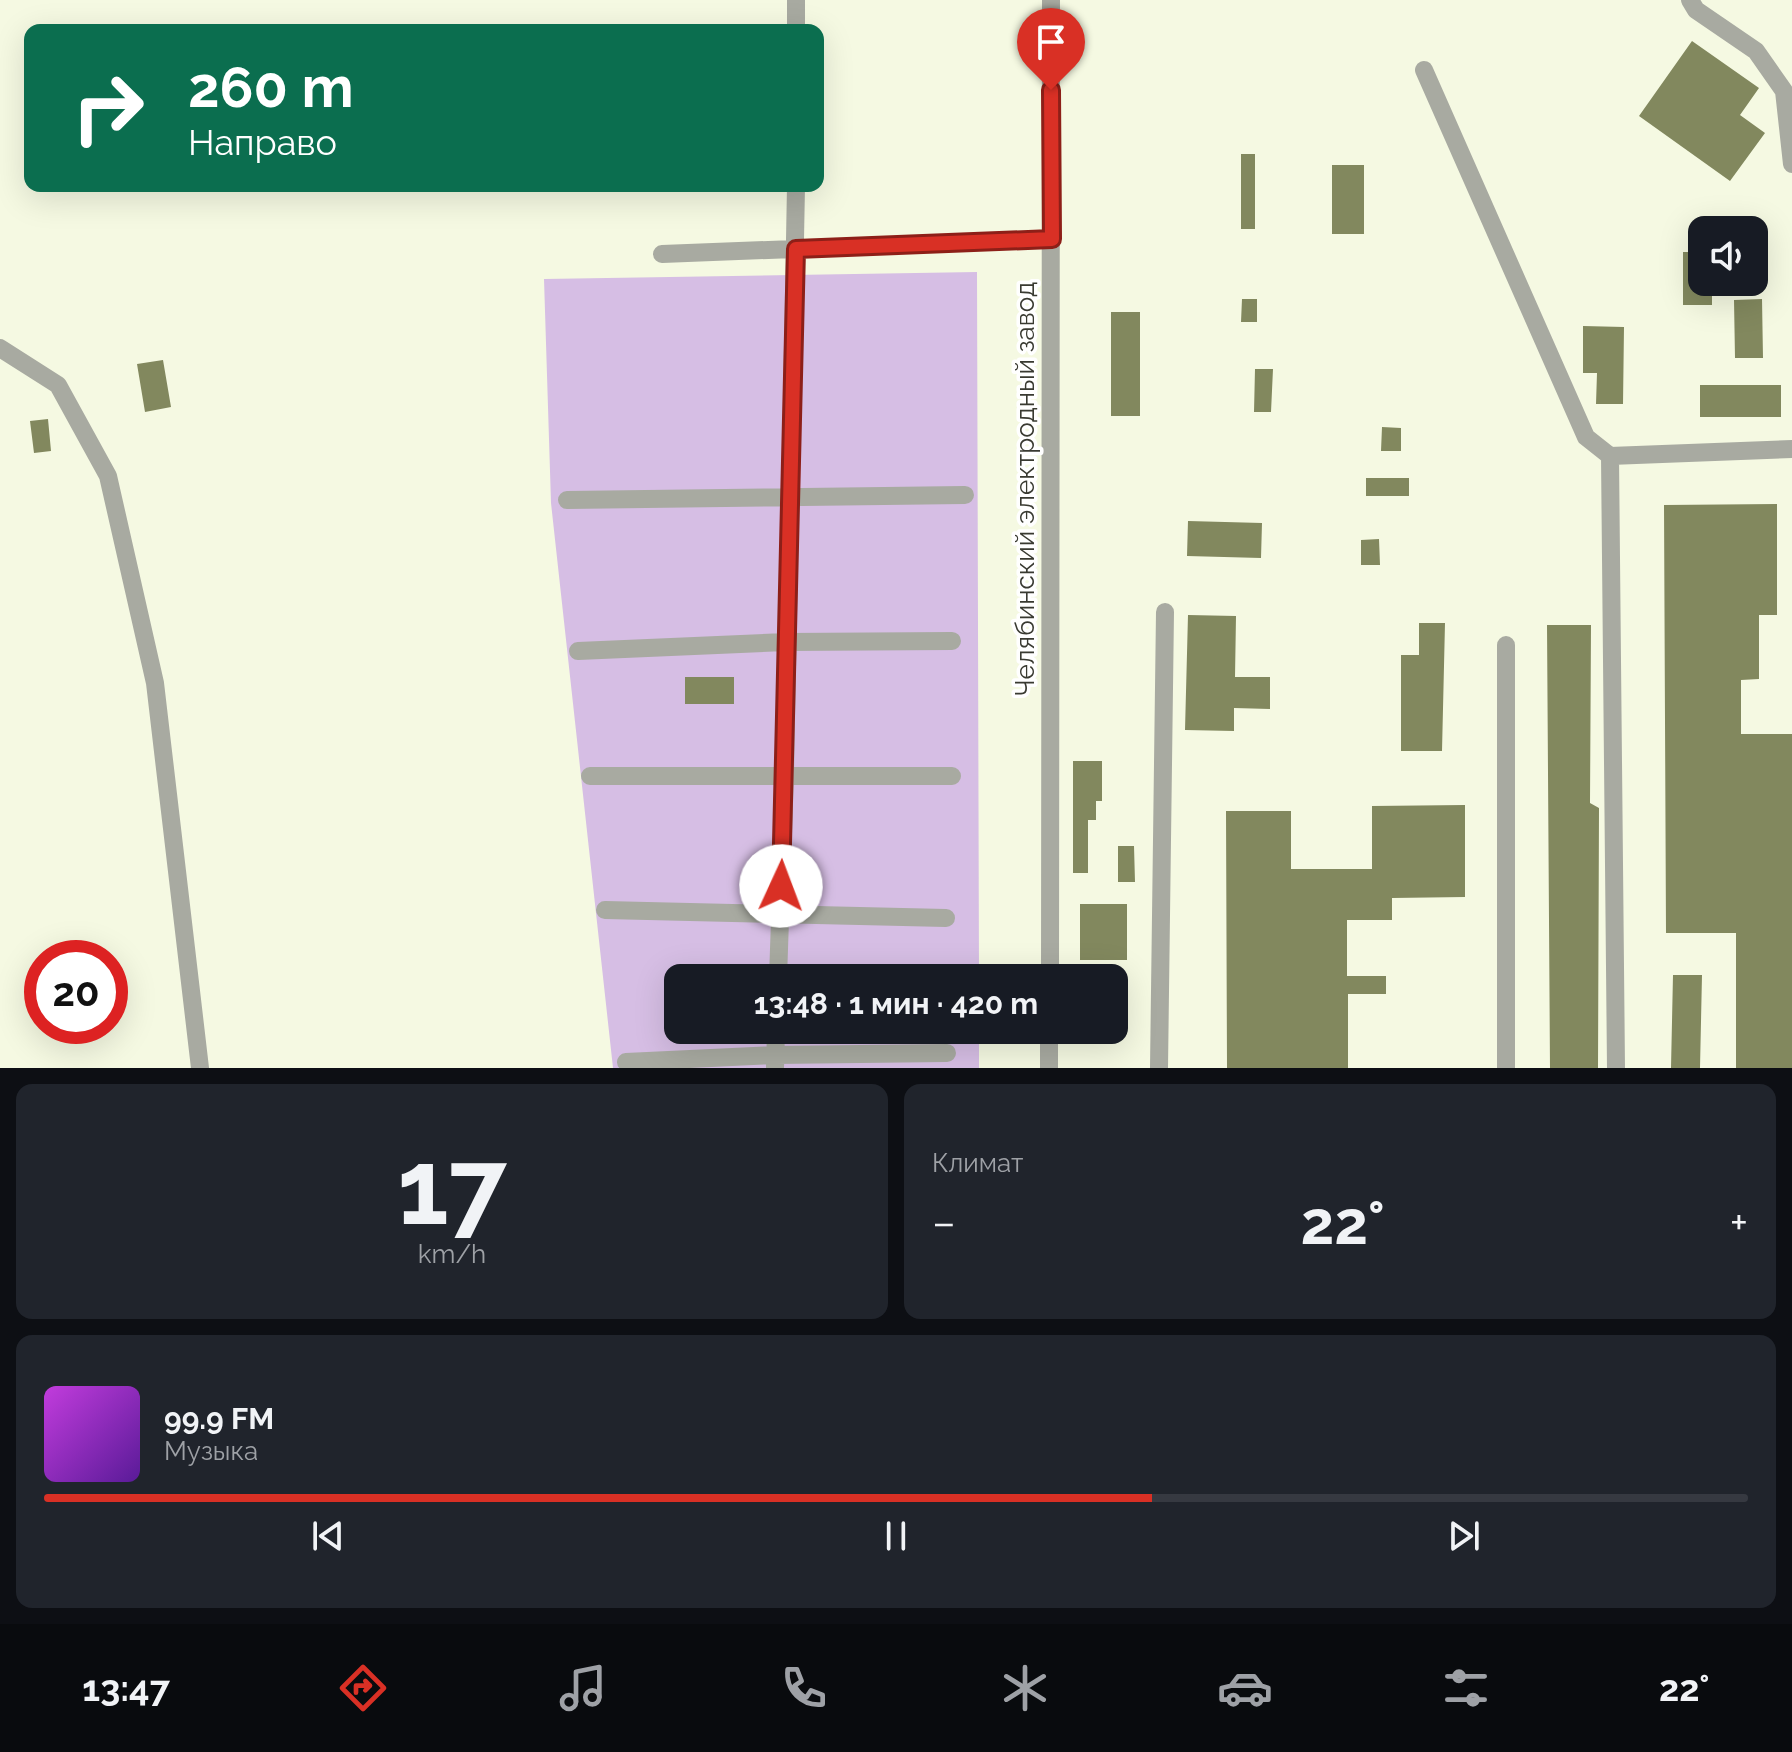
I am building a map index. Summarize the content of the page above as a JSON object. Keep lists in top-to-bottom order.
{
  "streets": {
    "street": ["Челябинский электродный завод"]
  },
  "page": {
    "turn": ["260 m", "Направо"],
    "limit": "20",
    "trip": "13:48 · 1 мин · 420 m",
    "tile": [
      ["17", "km/h"],
      "Климат"
    ],
    "heat": ["−", "22°", "+"],
    "song": ["99.9 FM", "Музыка"],
    "tabs": ["13:47", "22°"]
  }
}
